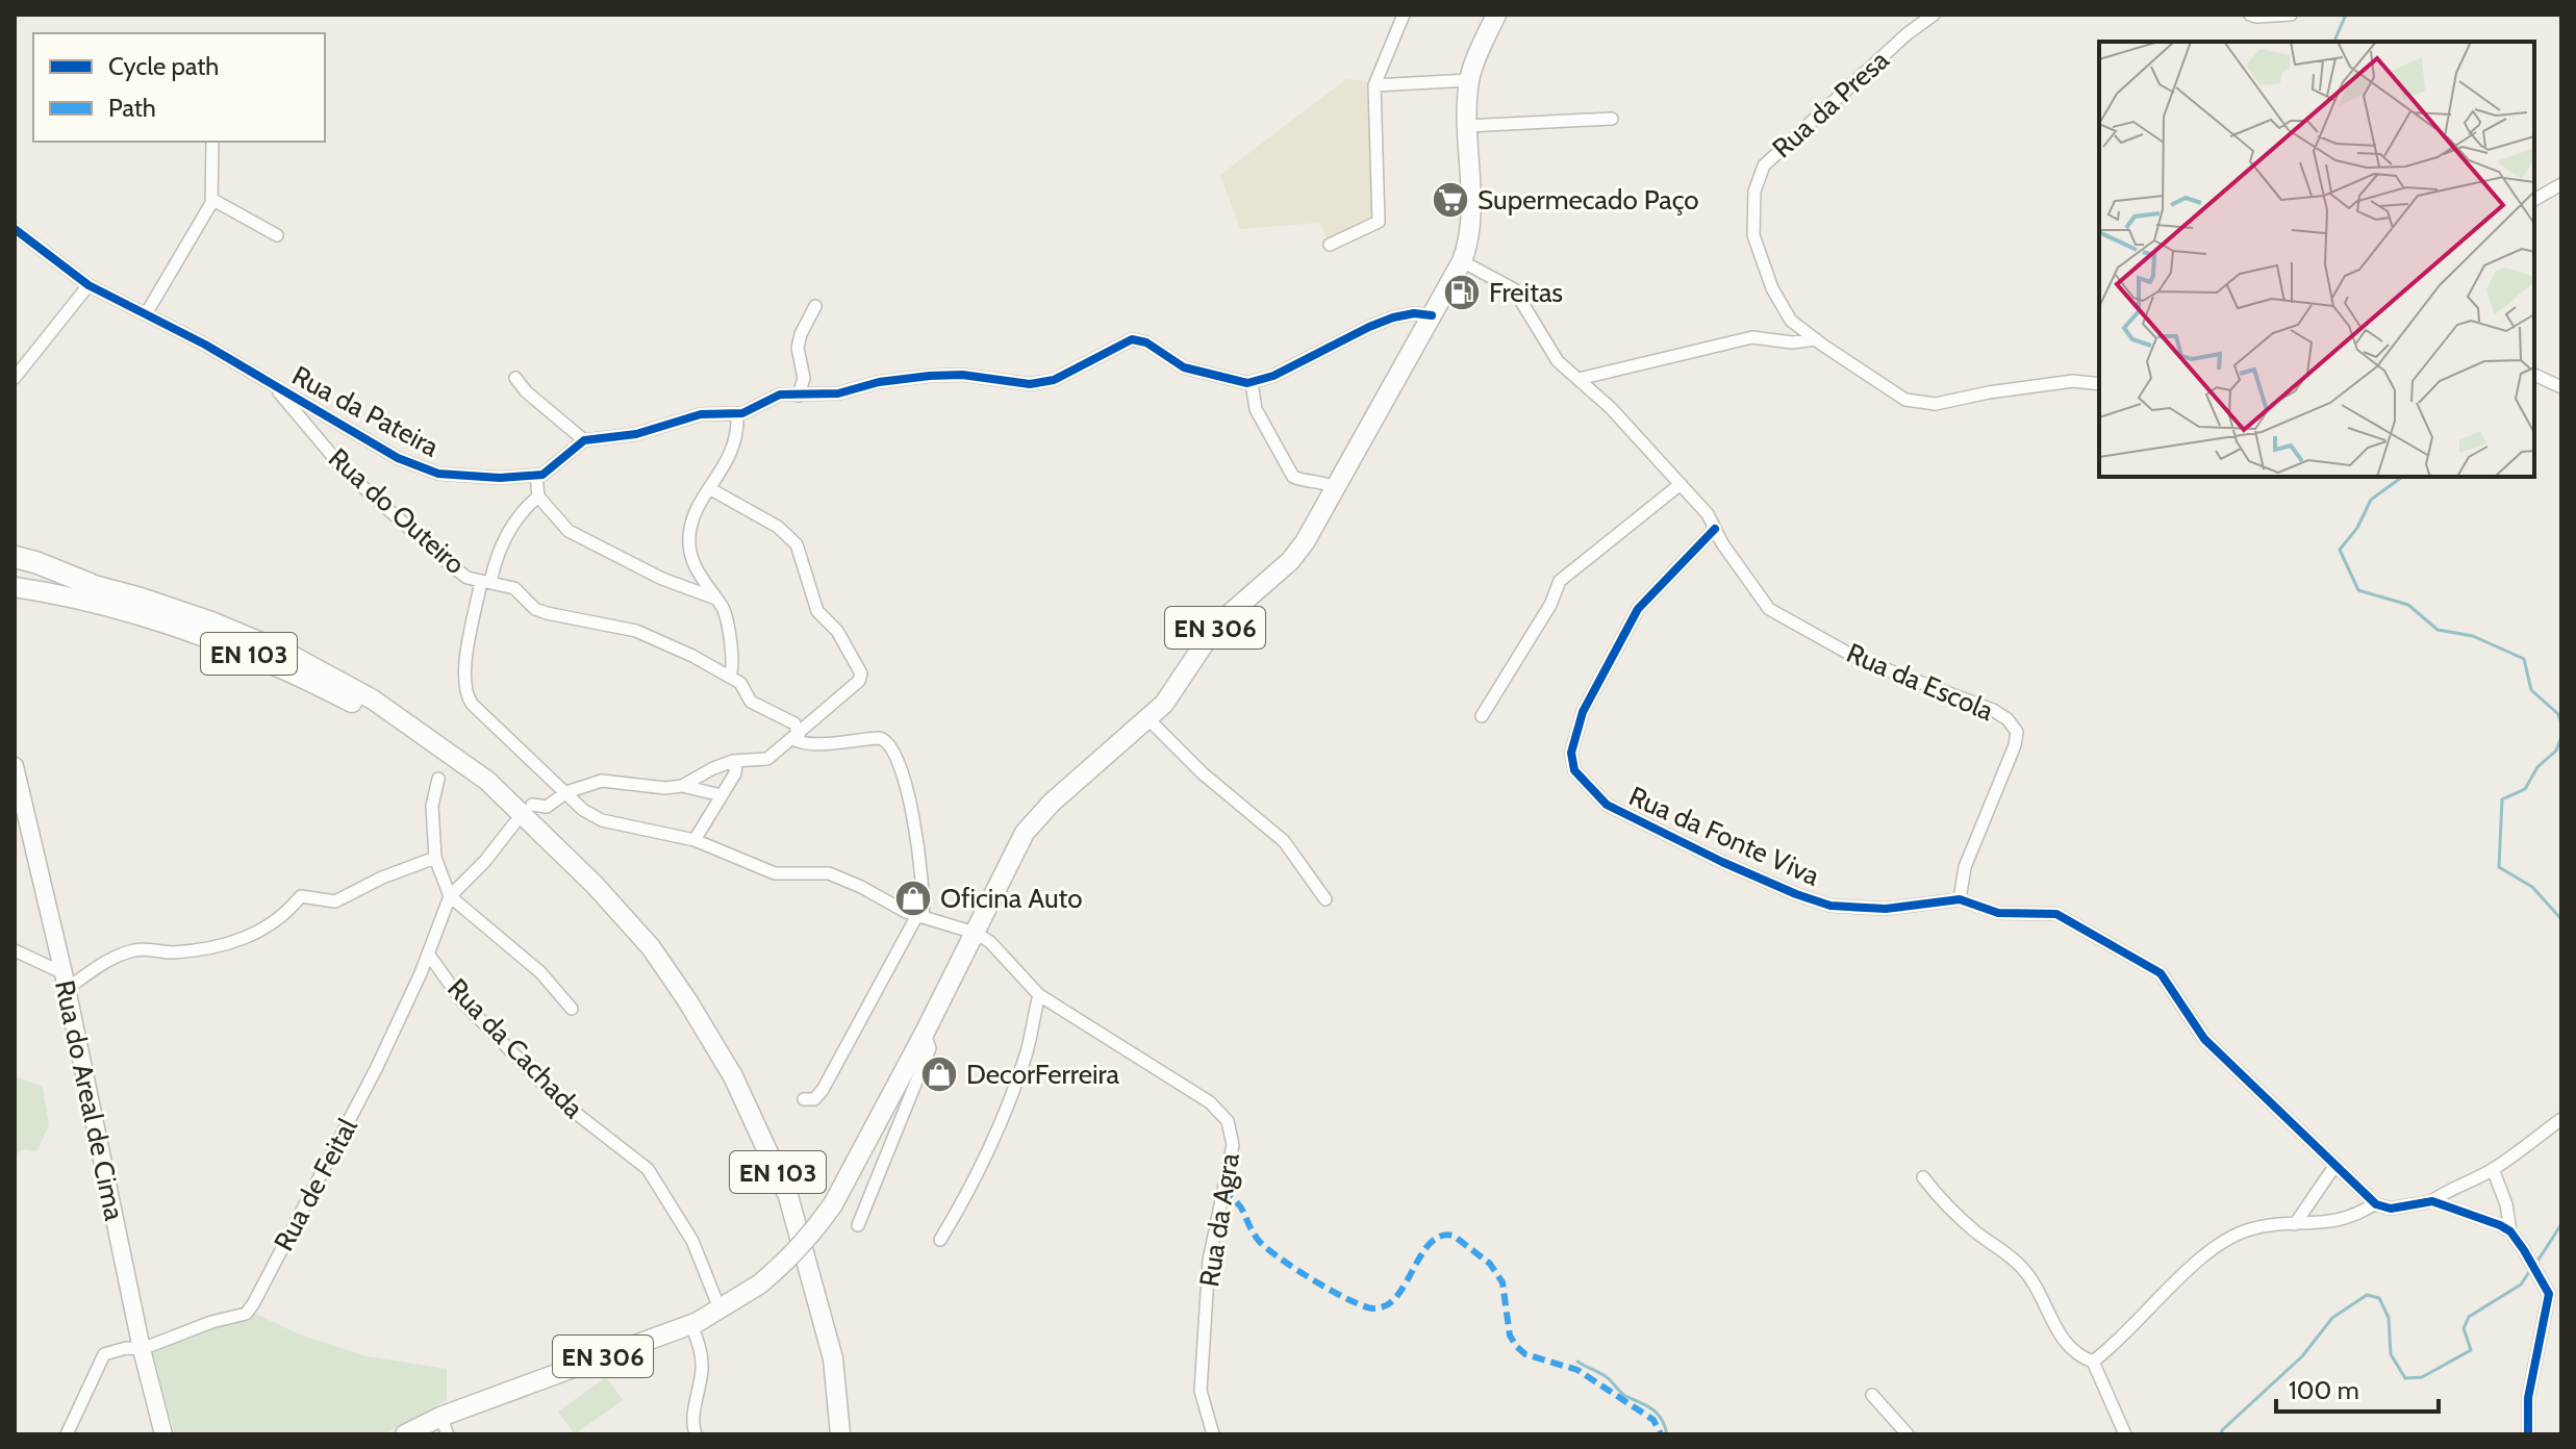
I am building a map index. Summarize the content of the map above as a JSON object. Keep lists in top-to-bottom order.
{
  "streets": {
    "main road": ["EN 306", "EN 103", "Rua do Areal de Cima"],
    "street": [
      "Rua da Presa",
      "Rua da Pateira",
      "Rua do Outeiro",
      "Rua da Escola",
      "Rua da Fonte Viva",
      "Rua da Cachada",
      "Rua de Feital",
      "Rua da Agra"
    ]
  },
  "crossings": [
    ["Rua da Pateira", "Rua do Outeiro"],
    ["EN 306", "Rua da Escola"],
    ["EN 306", "Rua da Cachada"],
    ["EN 306", "Rua da Agra"],
    ["Rua da Escola", "Rua da Fonte Viva"],
    ["Rua da Cachada", "Rua de Feital"],
    ["Rua do Areal de Cima", "Rua de Feital"]
  ],
  "places": {
    "supermarket": ["Supermecado Paço"],
    "fuel station": ["Freitas"],
    "shop": ["Oficina Auto", "DecorFerreira"]
  },
  "legend": ["Cycle path", "Path"],
  "scale_bar": "100 m"
}
